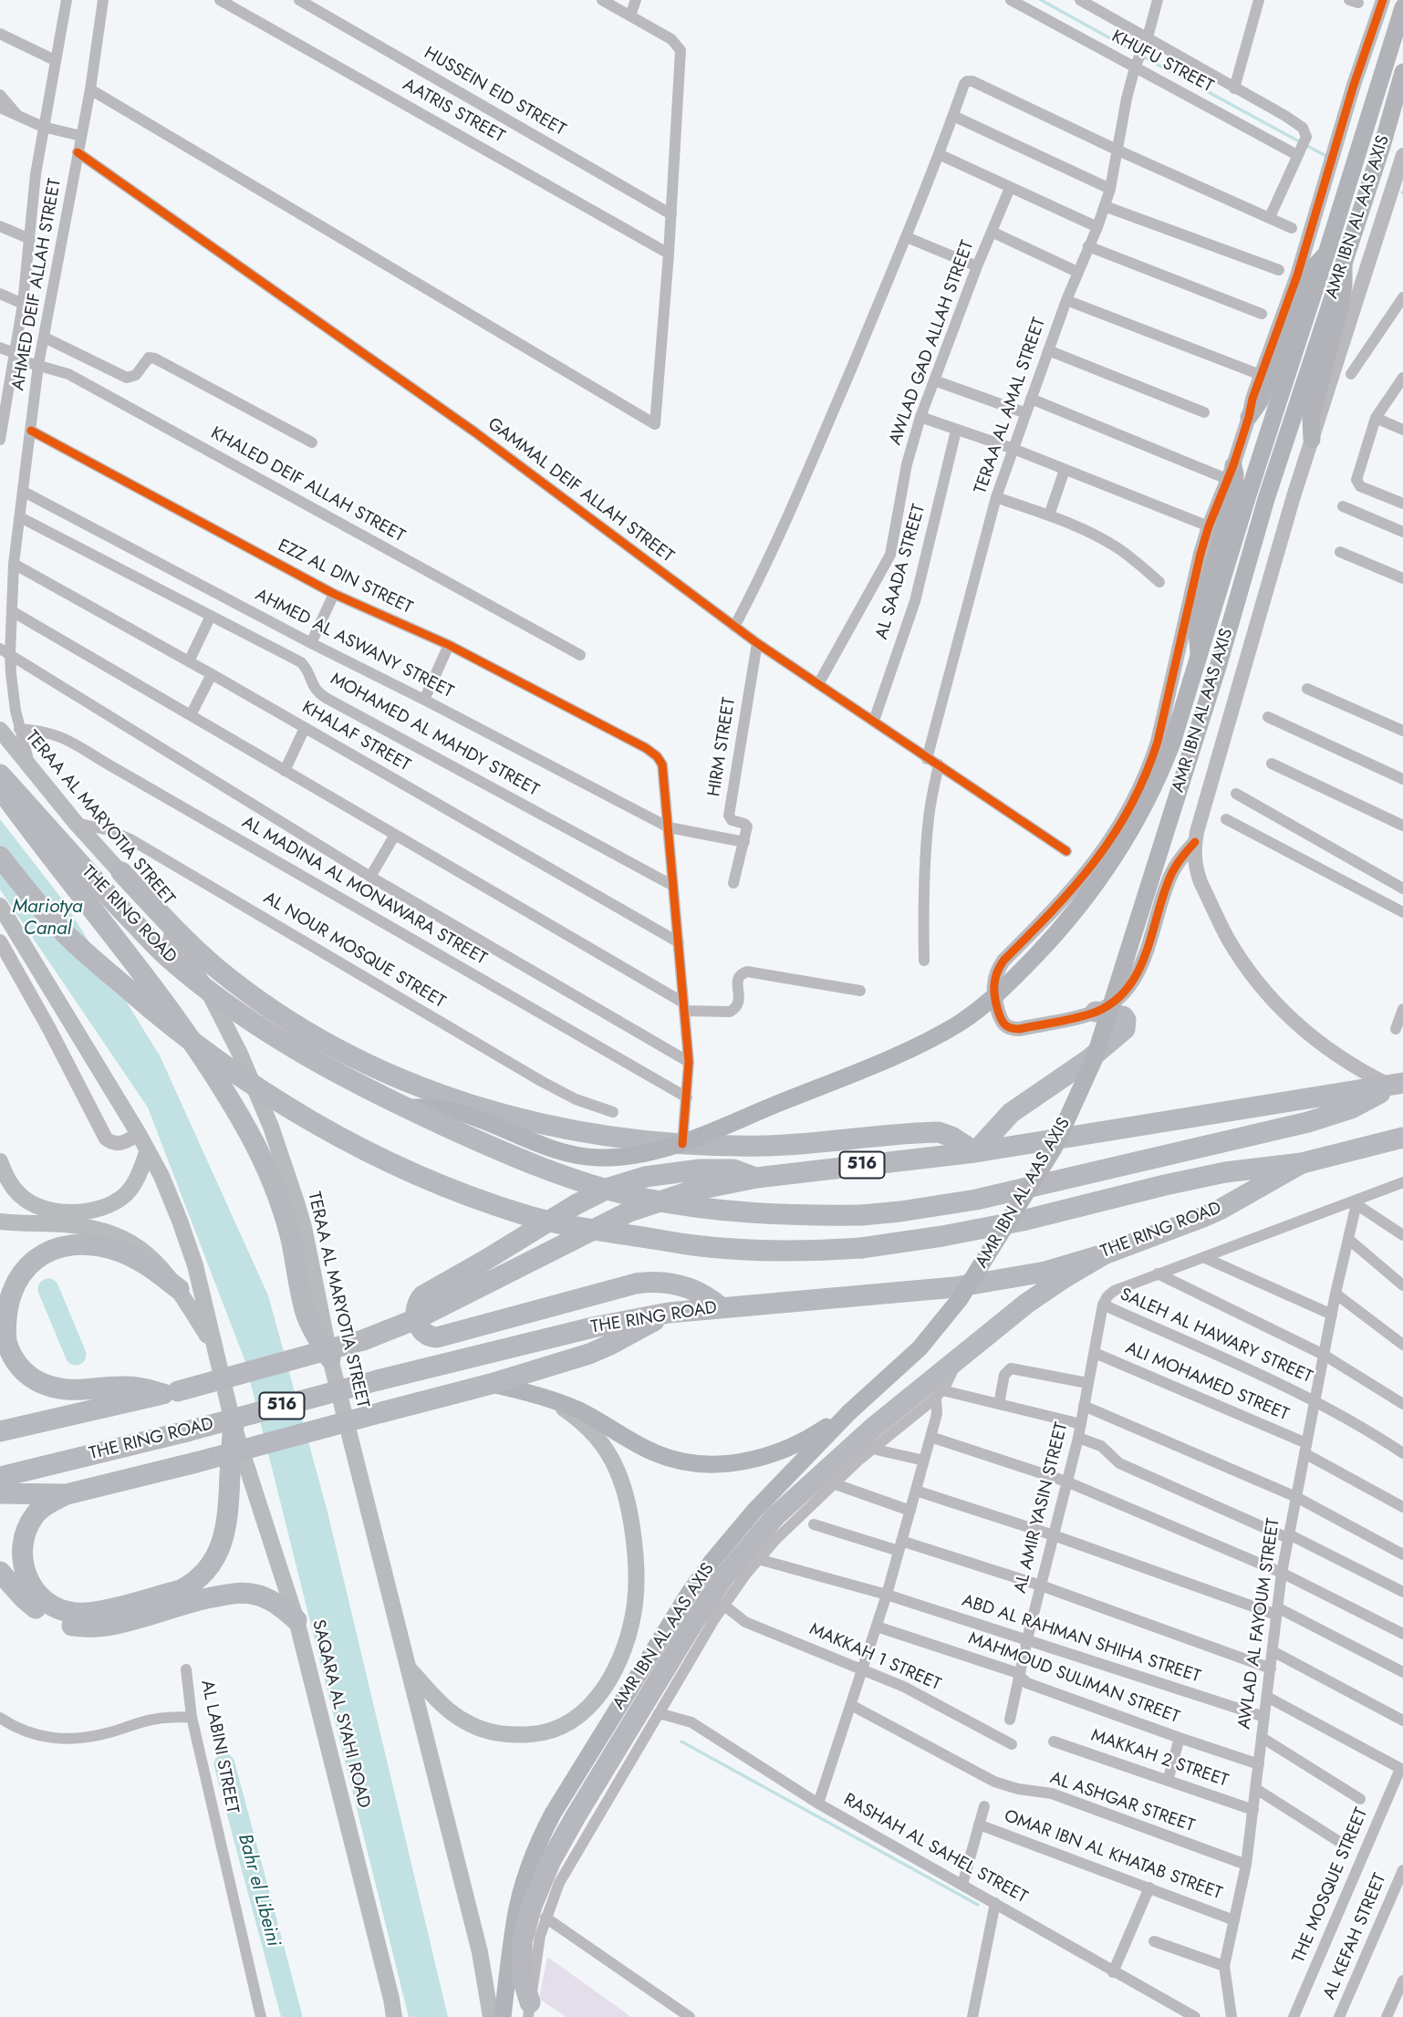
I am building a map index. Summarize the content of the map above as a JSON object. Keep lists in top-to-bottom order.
{
  "streets": {
    "highway": ["THE RING ROAD", "516"],
    "main road": ["AMR IBN AL AAS AXIS", "TERAA AL MARYOTIA STREET", "SAQARA AL SYAHI ROAD"],
    "street": [
      "KHUFU STREET",
      "HUSSEIN EID STREET",
      "AATRIS STREET",
      "AHMED DEIF ALLAH STREET",
      "AWLAD GAD ALLAH STREET",
      "TERAA AL AMAL STREET",
      "KHALED DEIF ALLAH STREET",
      "GAMMAL DEIF ALLAH STREET",
      "AL SAADA STREET",
      "EZZ AL DIN STREET",
      "AHMED AL ASWANY STREET",
      "MOHAMED AL MAHDY STREET",
      "KHALAF STREET",
      "HIRM STREET",
      "AL MADINA AL MONAWARA STREET",
      "AL NOUR MOSQUE STREET",
      "SALEH AL HAWARY STREET",
      "ALI MOHAMED STREET",
      "AL AMIR YASIN STREET",
      "AWLAD AL FAYOUM STREET",
      "ABD AL RAHMAN SHIHA STREET",
      "MAKKAH 1 STREET",
      "MAHMOUD SULIMAN STREET",
      "AL LABINI STREET",
      "MAKKAH 2 STREET",
      "AL ASHGAR STREET",
      "RASHAH AL SAHEL STREET",
      "OMAR IBN AL KHATAB STREET",
      "THE MOSQUE STREET",
      "AL KEFAH STREET"
    ]
  },
  "crossings": [
    ["KHUFU STREET", "TERAA AL AMAL STREET"],
    ["AMR IBN AL AAS AXIS", "THE RING ROAD"],
    ["AHMED DEIF ALLAH STREET", "KHALED DEIF ALLAH STREET"],
    ["AHMED DEIF ALLAH STREET", "GAMMAL DEIF ALLAH STREET"],
    ["AHMED DEIF ALLAH STREET", "EZZ AL DIN STREET"],
    ["AHMED DEIF ALLAH STREET", "AHMED AL ASWANY STREET"],
    ["AHMED DEIF ALLAH STREET", "MOHAMED AL MAHDY STREET"],
    ["AHMED DEIF ALLAH STREET", "KHALAF STREET"],
    ["AHMED DEIF ALLAH STREET", "TERAA AL MARYOTIA STREET"],
    ["AHMED DEIF ALLAH STREET", "AL MADINA AL MONAWARA STREET"],
    ["AWLAD GAD ALLAH STREET", "GAMMAL DEIF ALLAH STREET"],
    ["TERAA AL AMAL STREET", "GAMMAL DEIF ALLAH STREET"],
    ["GAMMAL DEIF ALLAH STREET", "AL SAADA STREET"],
    ["GAMMAL DEIF ALLAH STREET", "HIRM STREET"],
    ["EZZ AL DIN STREET", "AHMED AL ASWANY STREET"],
    ["AHMED AL ASWANY STREET", "HIRM STREET"],
    ["TERAA AL MARYOTIA STREET", "AL NOUR MOSQUE STREET"],
    ["THE RING ROAD", "516"],
    ["SALEH AL HAWARY STREET", "AL AMIR YASIN STREET"],
    ["SALEH AL HAWARY STREET", "AWLAD AL FAYOUM STREET"],
    ["ALI MOHAMED STREET", "AL AMIR YASIN STREET"],
    ["ALI MOHAMED STREET", "AWLAD AL FAYOUM STREET"],
    ["AL AMIR YASIN STREET", "ABD AL RAHMAN SHIHA STREET"],
    ["AL AMIR YASIN STREET", "MAHMOUD SULIMAN STREET"],
    ["AWLAD AL FAYOUM STREET", "ABD AL RAHMAN SHIHA STREET"],
    ["AWLAD AL FAYOUM STREET", "MAHMOUD SULIMAN STREET"],
    ["AWLAD AL FAYOUM STREET", "MAKKAH 2 STREET"],
    ["AWLAD AL FAYOUM STREET", "AL ASHGAR STREET"],
    ["AWLAD AL FAYOUM STREET", "OMAR IBN AL KHATAB STREET"]
  ],
  "water": ["Mariotya Canal", "Bahr el Libeini"]
}
